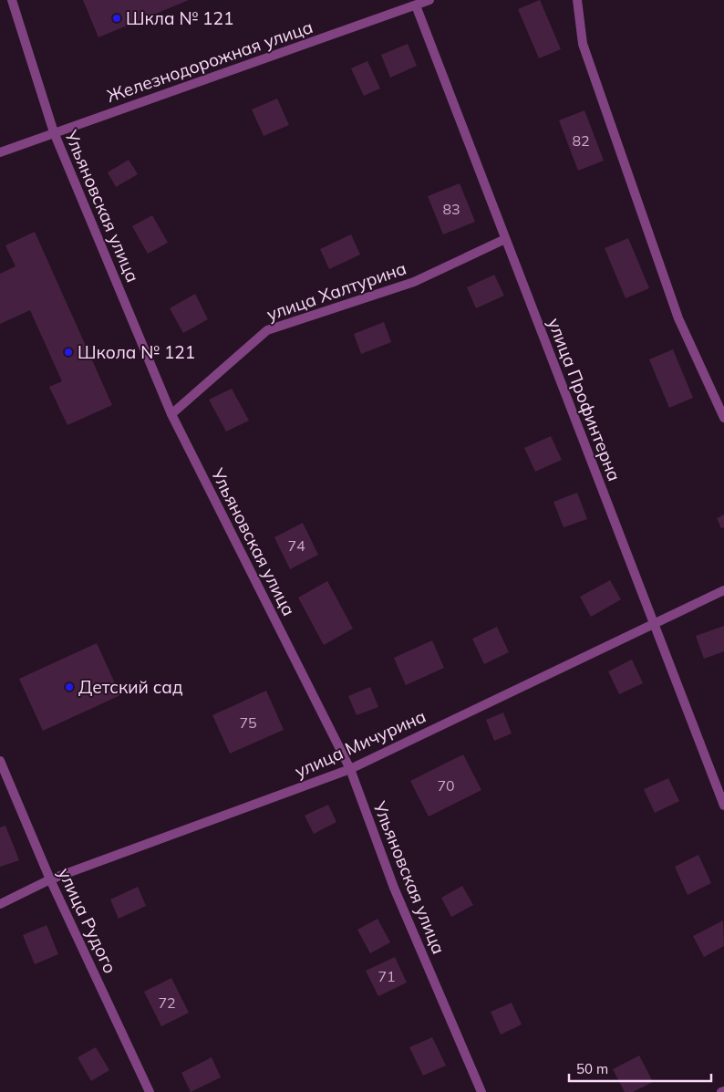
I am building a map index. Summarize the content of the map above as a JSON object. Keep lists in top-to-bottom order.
{
  "streets": {
    "street": [
      "Железнодорожная улица",
      "Ульяновская улица",
      "улица Халтурина",
      "улица Профинтерна",
      "улица Мичурина",
      "улица Рудого"
    ]
  },
  "crossings": [
    ["Железнодорожная улица", "Ульяновская улица"],
    ["Железнодорожная улица", "улица Профинтерна"],
    ["Ульяновская улица", "улица Халтурина"],
    ["Ульяновская улица", "улица Мичурина"],
    ["улица Халтурина", "улица Профинтерна"],
    ["улица Профинтерна", "улица Мичурина"],
    ["улица Мичурина", "улица Рудого"]
  ],
  "places": ["Шкла № 121", "Школа № 121", "Детский сад"],
  "house_numbers": [
    "82",
    "83",
    "74",
    "75",
    "70",
    "71",
    "72"
  ],
  "scale_bar": "50 m"
}
